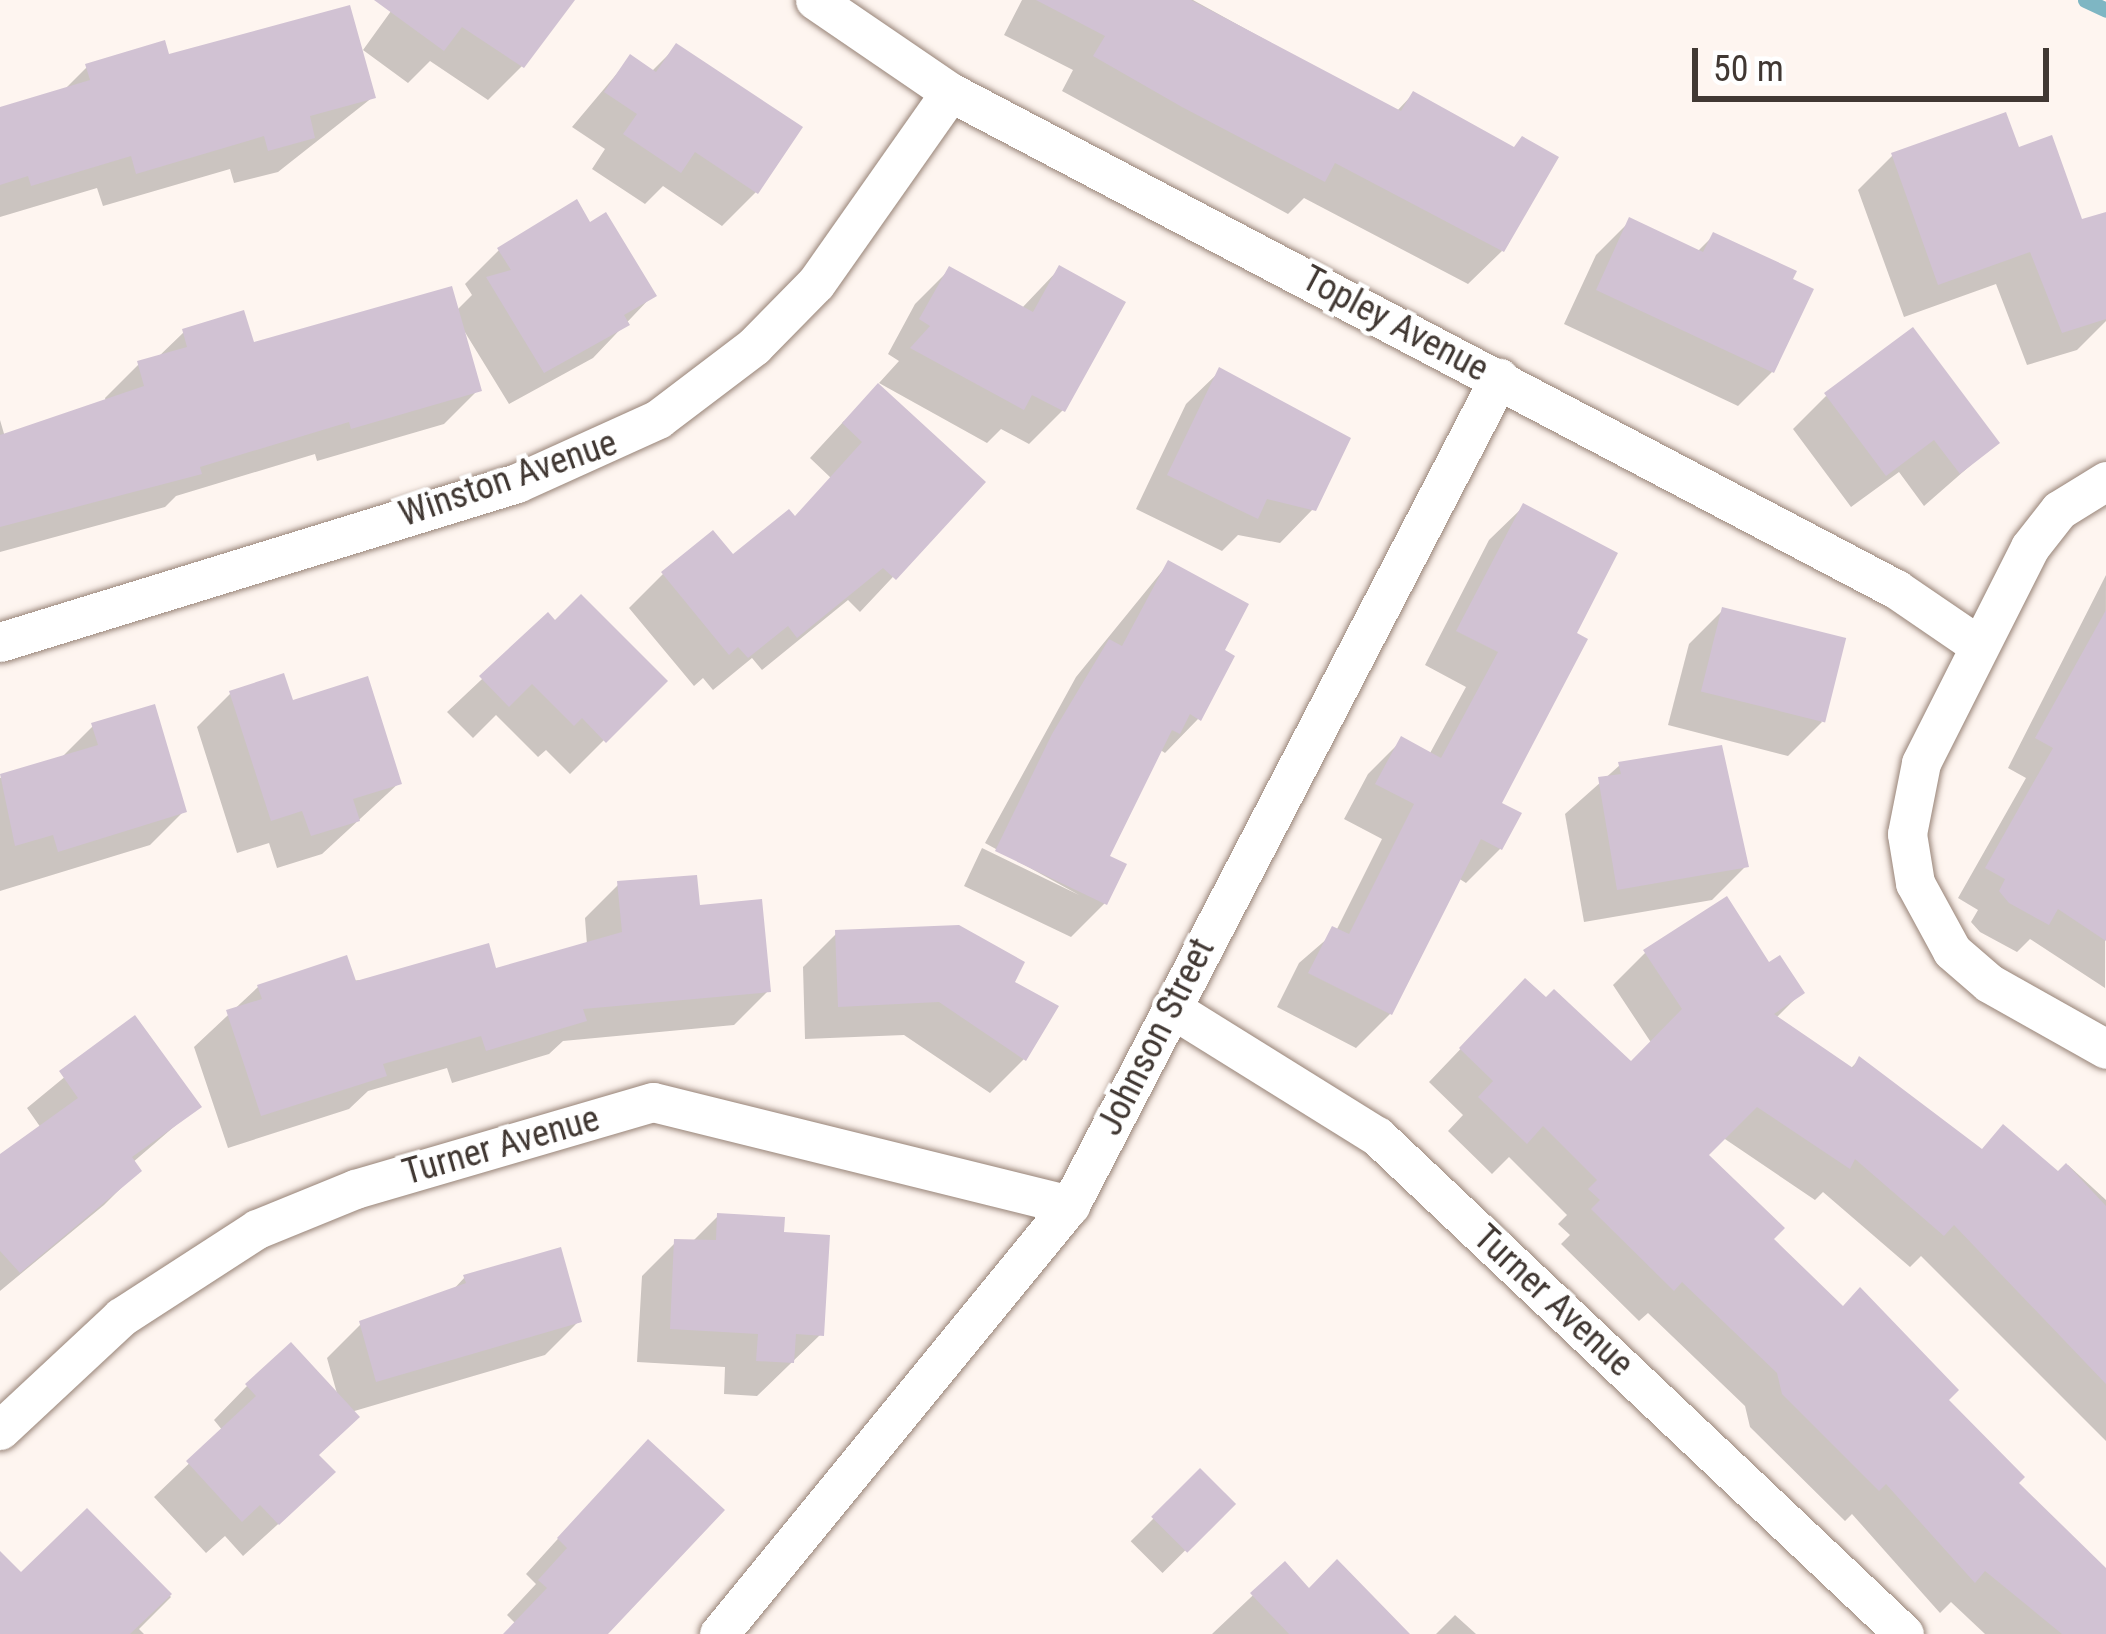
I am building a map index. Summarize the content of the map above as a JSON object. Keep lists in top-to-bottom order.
{
  "streets": {
    "street": [
      "Topley Avenue",
      "Winston Avenue",
      "Johnson Street",
      "Turner Avenue"
    ]
  },
  "crossings": [
    ["Topley Avenue", "Winston Avenue"],
    ["Topley Avenue", "Johnson Street"],
    ["Johnson Street", "Turner Avenue"]
  ],
  "scale_bar": "50 m"
}
